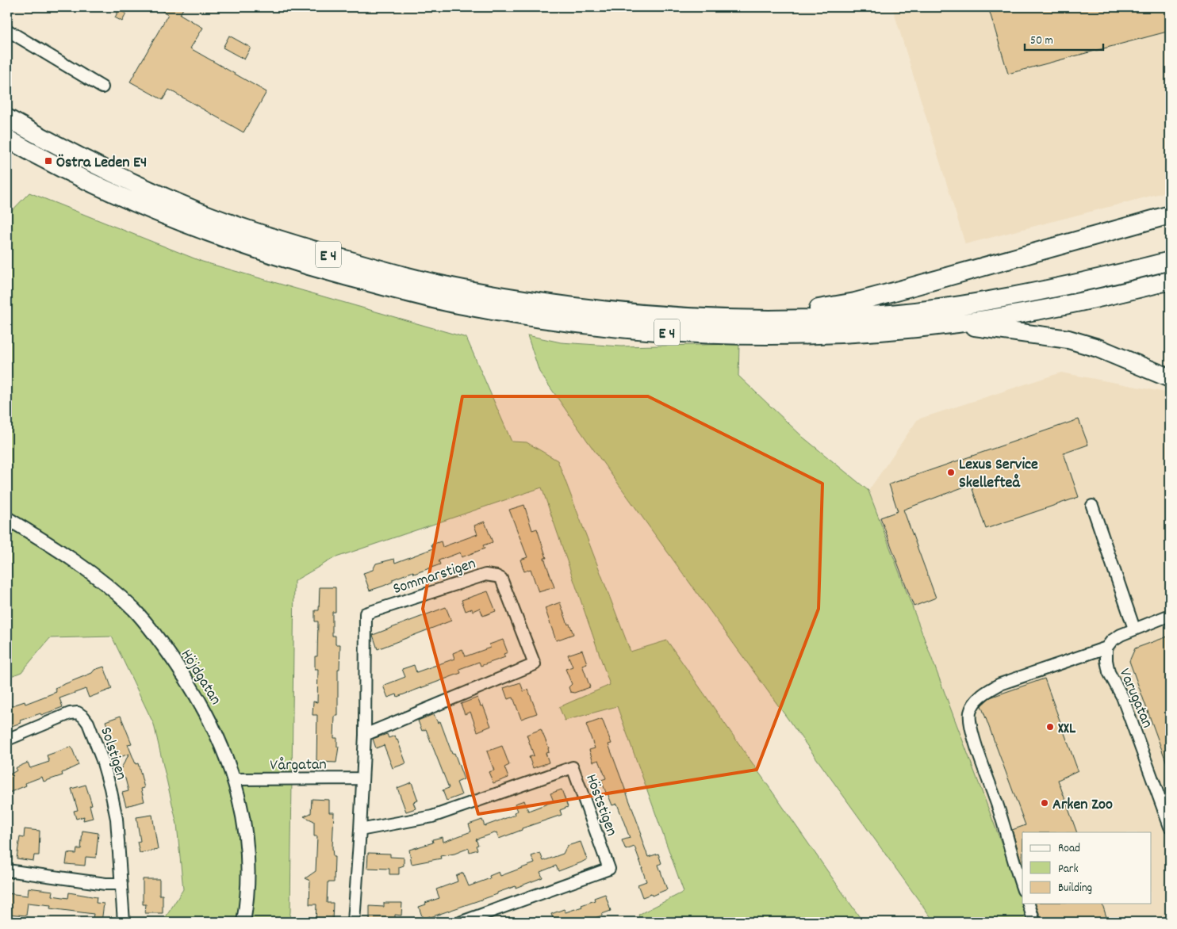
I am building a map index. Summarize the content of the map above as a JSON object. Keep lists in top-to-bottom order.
{
  "streets": {
    "highway": ["E 4"],
    "street": [
      "Sommarstigen",
      "Höjdgatan",
      "Varugatan",
      "Solstigen",
      "Vårgatan",
      "Höststigen"
    ]
  },
  "crossings": [
    ["Sommarstigen", "Vårgatan"],
    ["Höjdgatan", "Vårgatan"]
  ],
  "places": {
    "transit": ["Östra Leden E4"],
    "other": ["Lexus Service Skellefteå", "XXL", "Arken Zoo"]
  },
  "legend": ["Road", "Park", "Building"],
  "scale_bar": "50 m"
}
